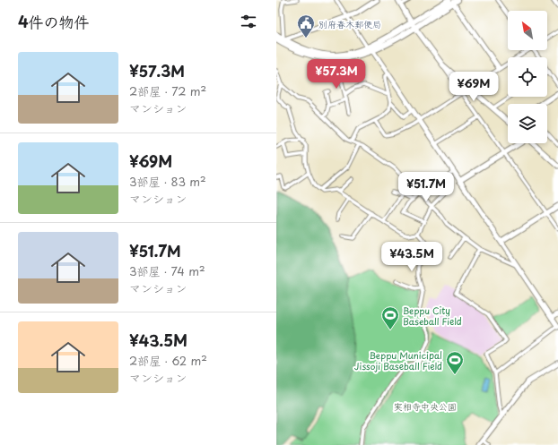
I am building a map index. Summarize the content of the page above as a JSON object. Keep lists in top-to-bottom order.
{
  "parks": ["実相寺中央公園"],
  "places": {
    "public building": ["別府春木郵便局"],
    "sports": ["Beppu City Baseball Field", "Beppu Municipal Jissoji Baseball Field"]
  },
  "north": "top left",
  "page": {
    "heading": "4件の物件",
    "list": [
      {
        "name": "¥57.3M",
        "note": "2部屋 · 72 m² · マンション"
      },
      {
        "name": "¥69M",
        "note": "3部屋 · 83 m² · マンション"
      },
      {
        "name": "¥51.7M",
        "note": "3部屋 · 74 m² · マンション"
      },
      {
        "name": "¥43.5M",
        "note": "2部屋 · 62 m² · マンション"
      }
    ],
    "price": [
      "¥57.3M",
      "¥69M",
      "¥51.7M",
      "¥43.5M"
    ]
  }
}
